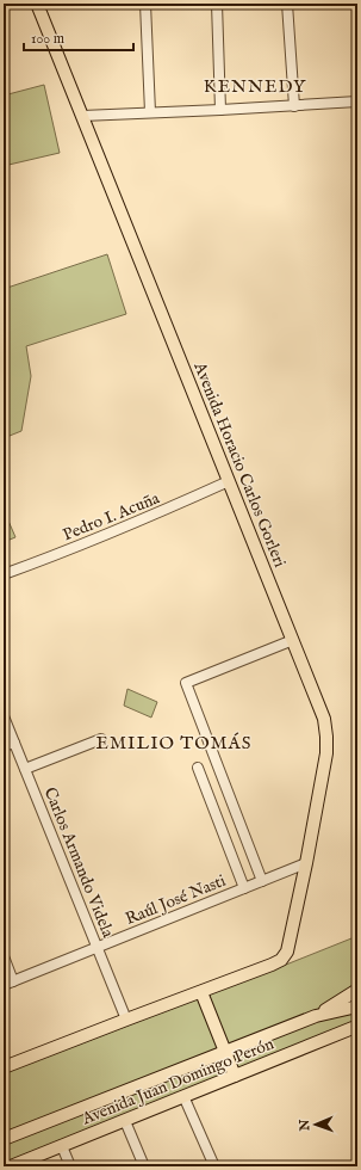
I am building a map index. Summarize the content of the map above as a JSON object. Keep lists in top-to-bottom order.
{
  "streets": {
    "main road": ["Avenida Horacio Carlos Gorleri", "Avenida Juan Domingo Perón"],
    "street": ["Pedro I. Acuña", "Carlos Armando Videla", "Raúl José Nasti"]
  },
  "crossings": [
    ["Avenida Horacio Carlos Gorleri", "Pedro I. Acuña"],
    ["Avenida Horacio Carlos Gorleri", "Raúl José Nasti"],
    ["Carlos Armando Videla", "Raúl José Nasti"]
  ],
  "districts": ["KENNEDY", "EMILIO TOMÁS"],
  "scale_bar": "100 m",
  "north": "left"
}
